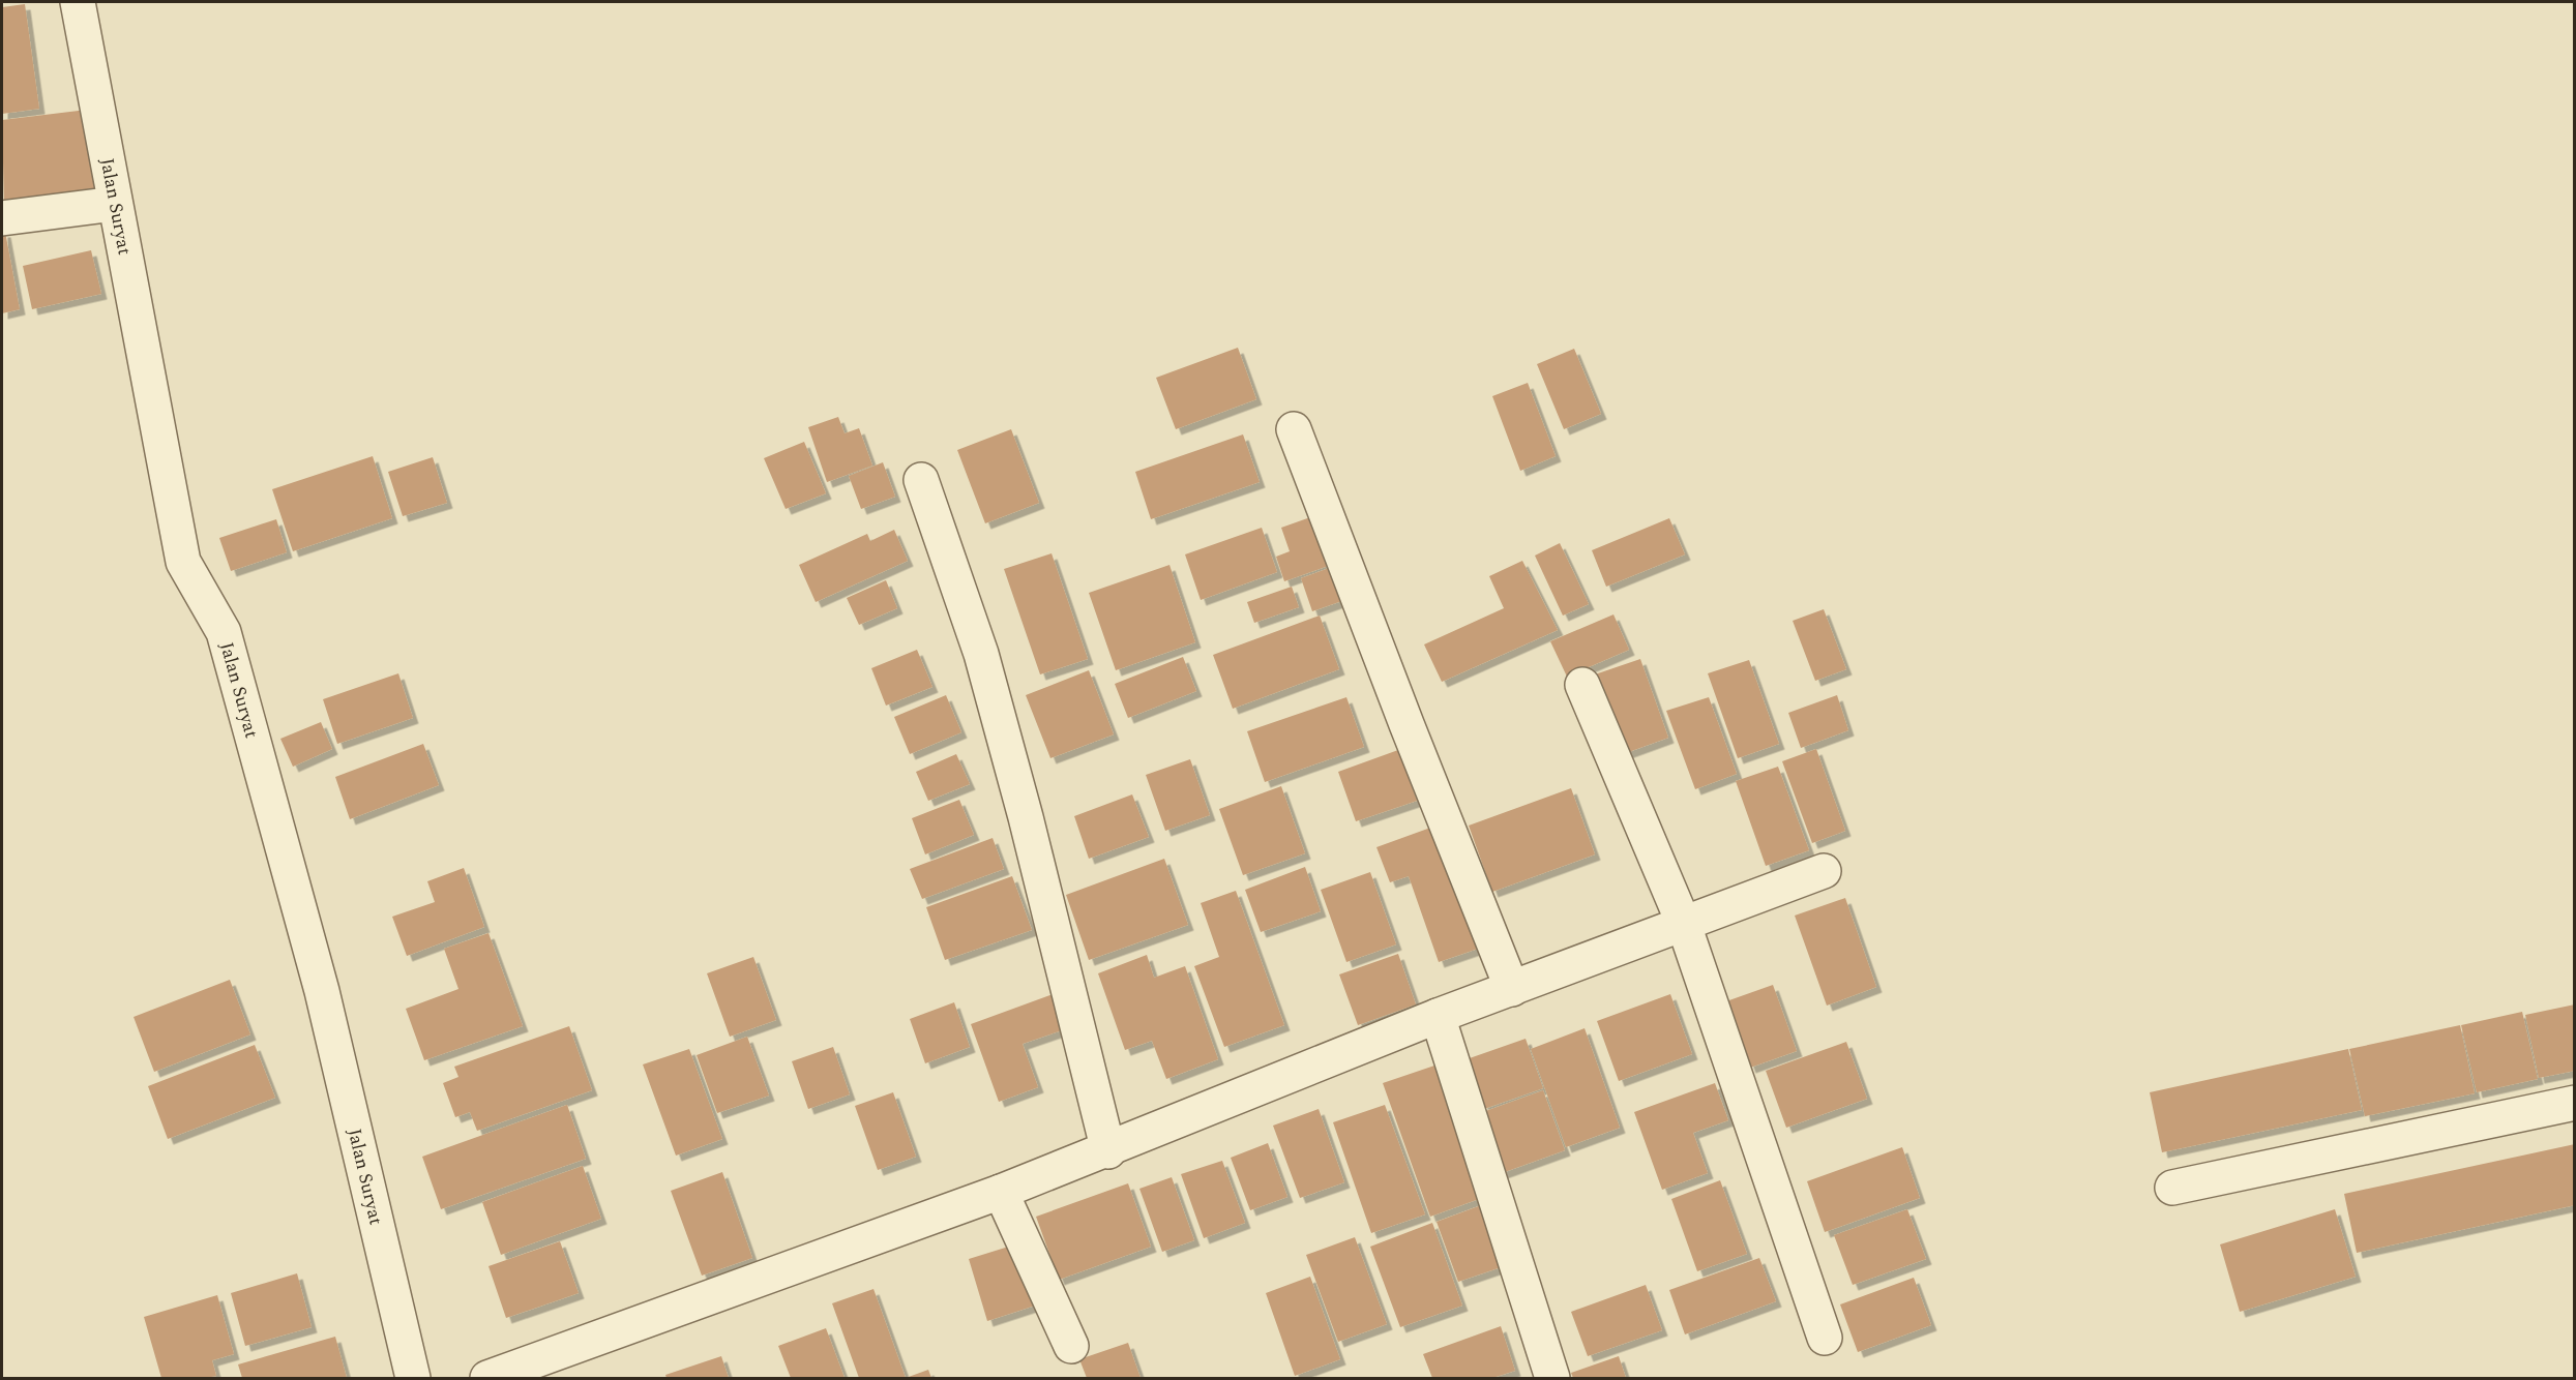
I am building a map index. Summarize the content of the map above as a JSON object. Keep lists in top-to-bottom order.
{
  "streets": {
    "street": ["Jalan Suryat"]
  }
}
